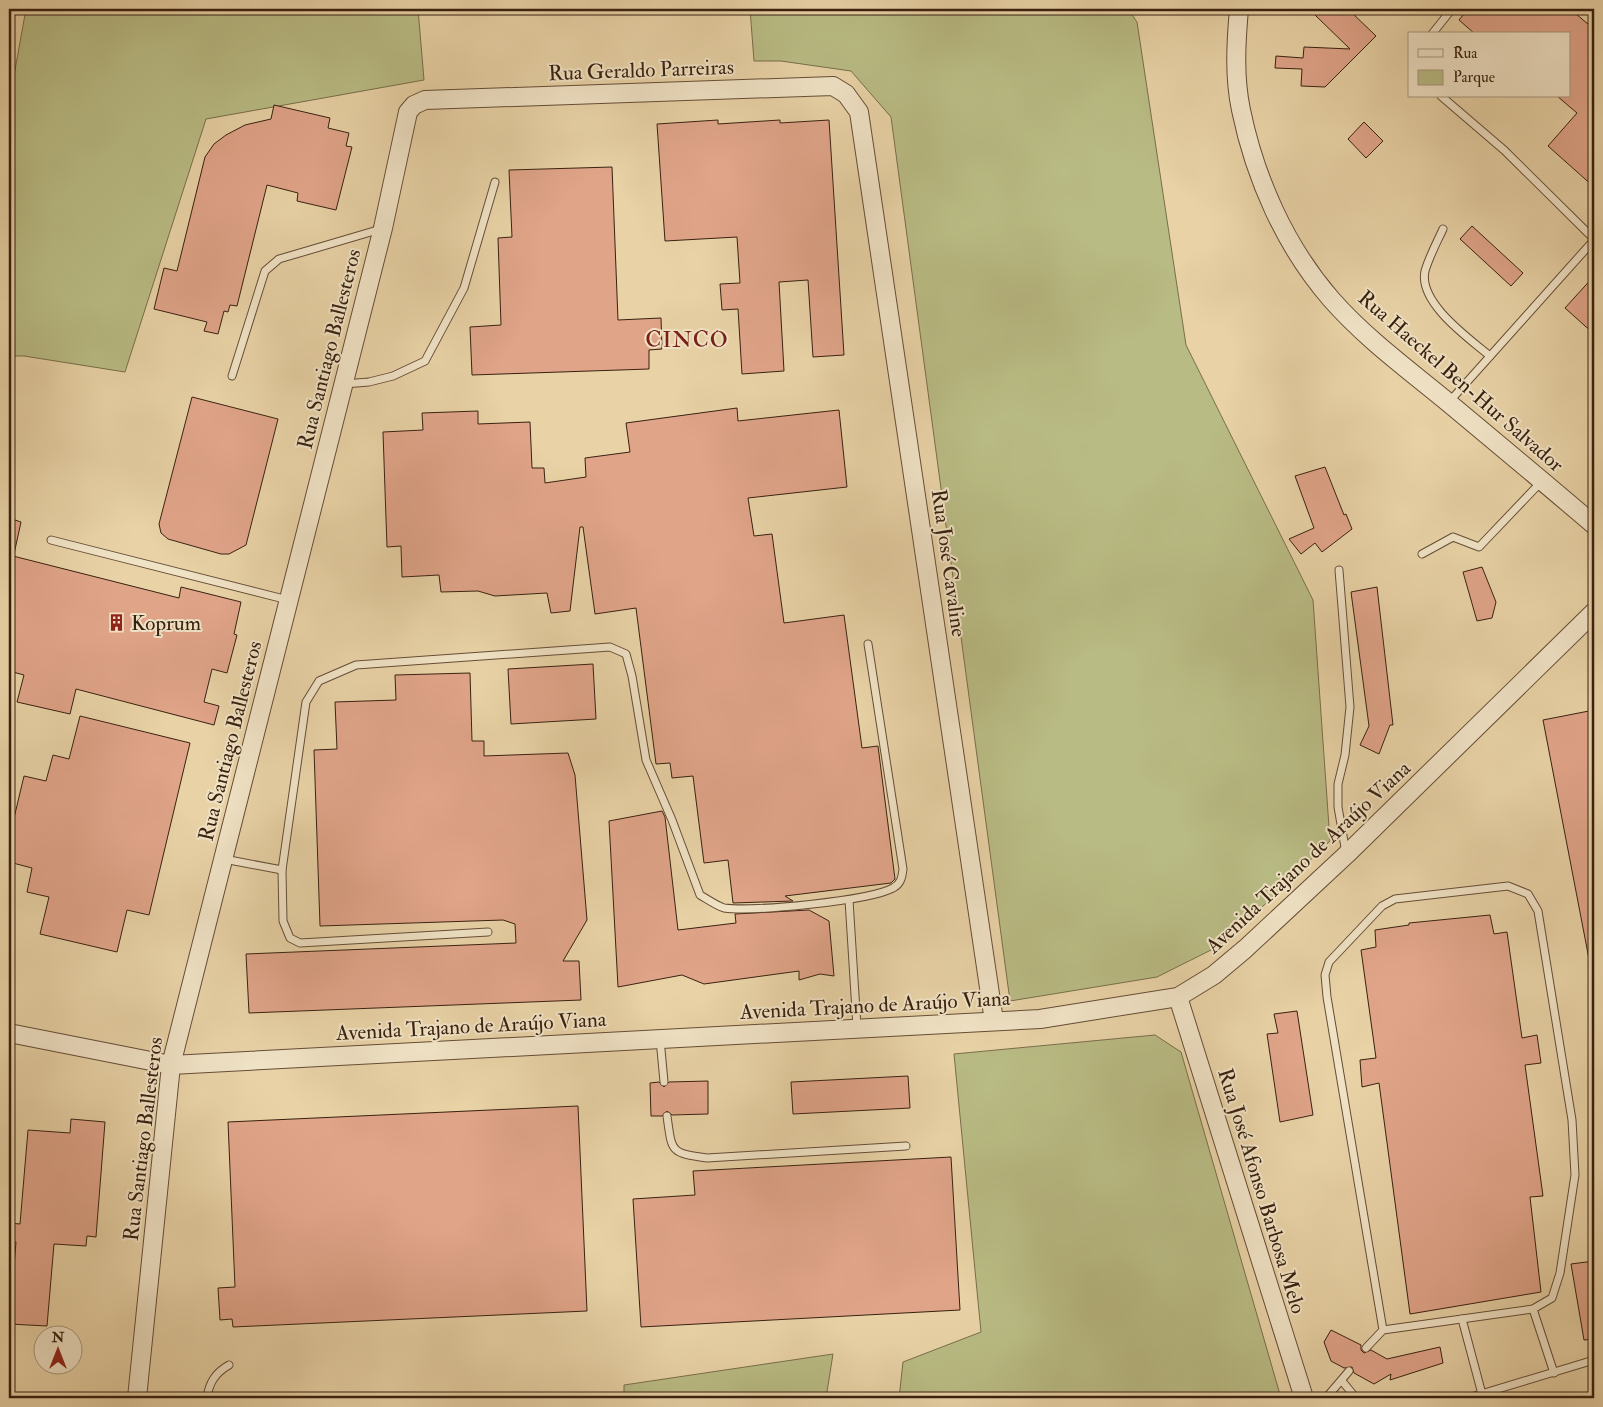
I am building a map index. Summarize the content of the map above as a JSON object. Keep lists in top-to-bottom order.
{
  "streets": {
    "street": [
      "Rua Geraldo Parreiras",
      "Rua Santiago Ballesteros",
      "Rua Haeckel Ben-Hur Salvador",
      "Rua José Cavaline",
      "Avenida Trajano de Araújo Viana",
      "Rua José Afonso Barbosa Melo"
    ]
  },
  "crossings": [
    ["Rua Geraldo Parreiras", "Rua Santiago Ballesteros"],
    ["Rua Geraldo Parreiras", "Rua José Cavaline"],
    ["Rua Santiago Ballesteros", "Avenida Trajano de Araújo Viana"],
    ["Rua José Cavaline", "Avenida Trajano de Araújo Viana"],
    ["Avenida Trajano de Araújo Viana", "Rua José Afonso Barbosa Melo"]
  ],
  "districts": ["CINCO"],
  "places": {
    "building": ["Koprum"]
  },
  "legend": ["Rua", "Parque"],
  "north": "top"
}
